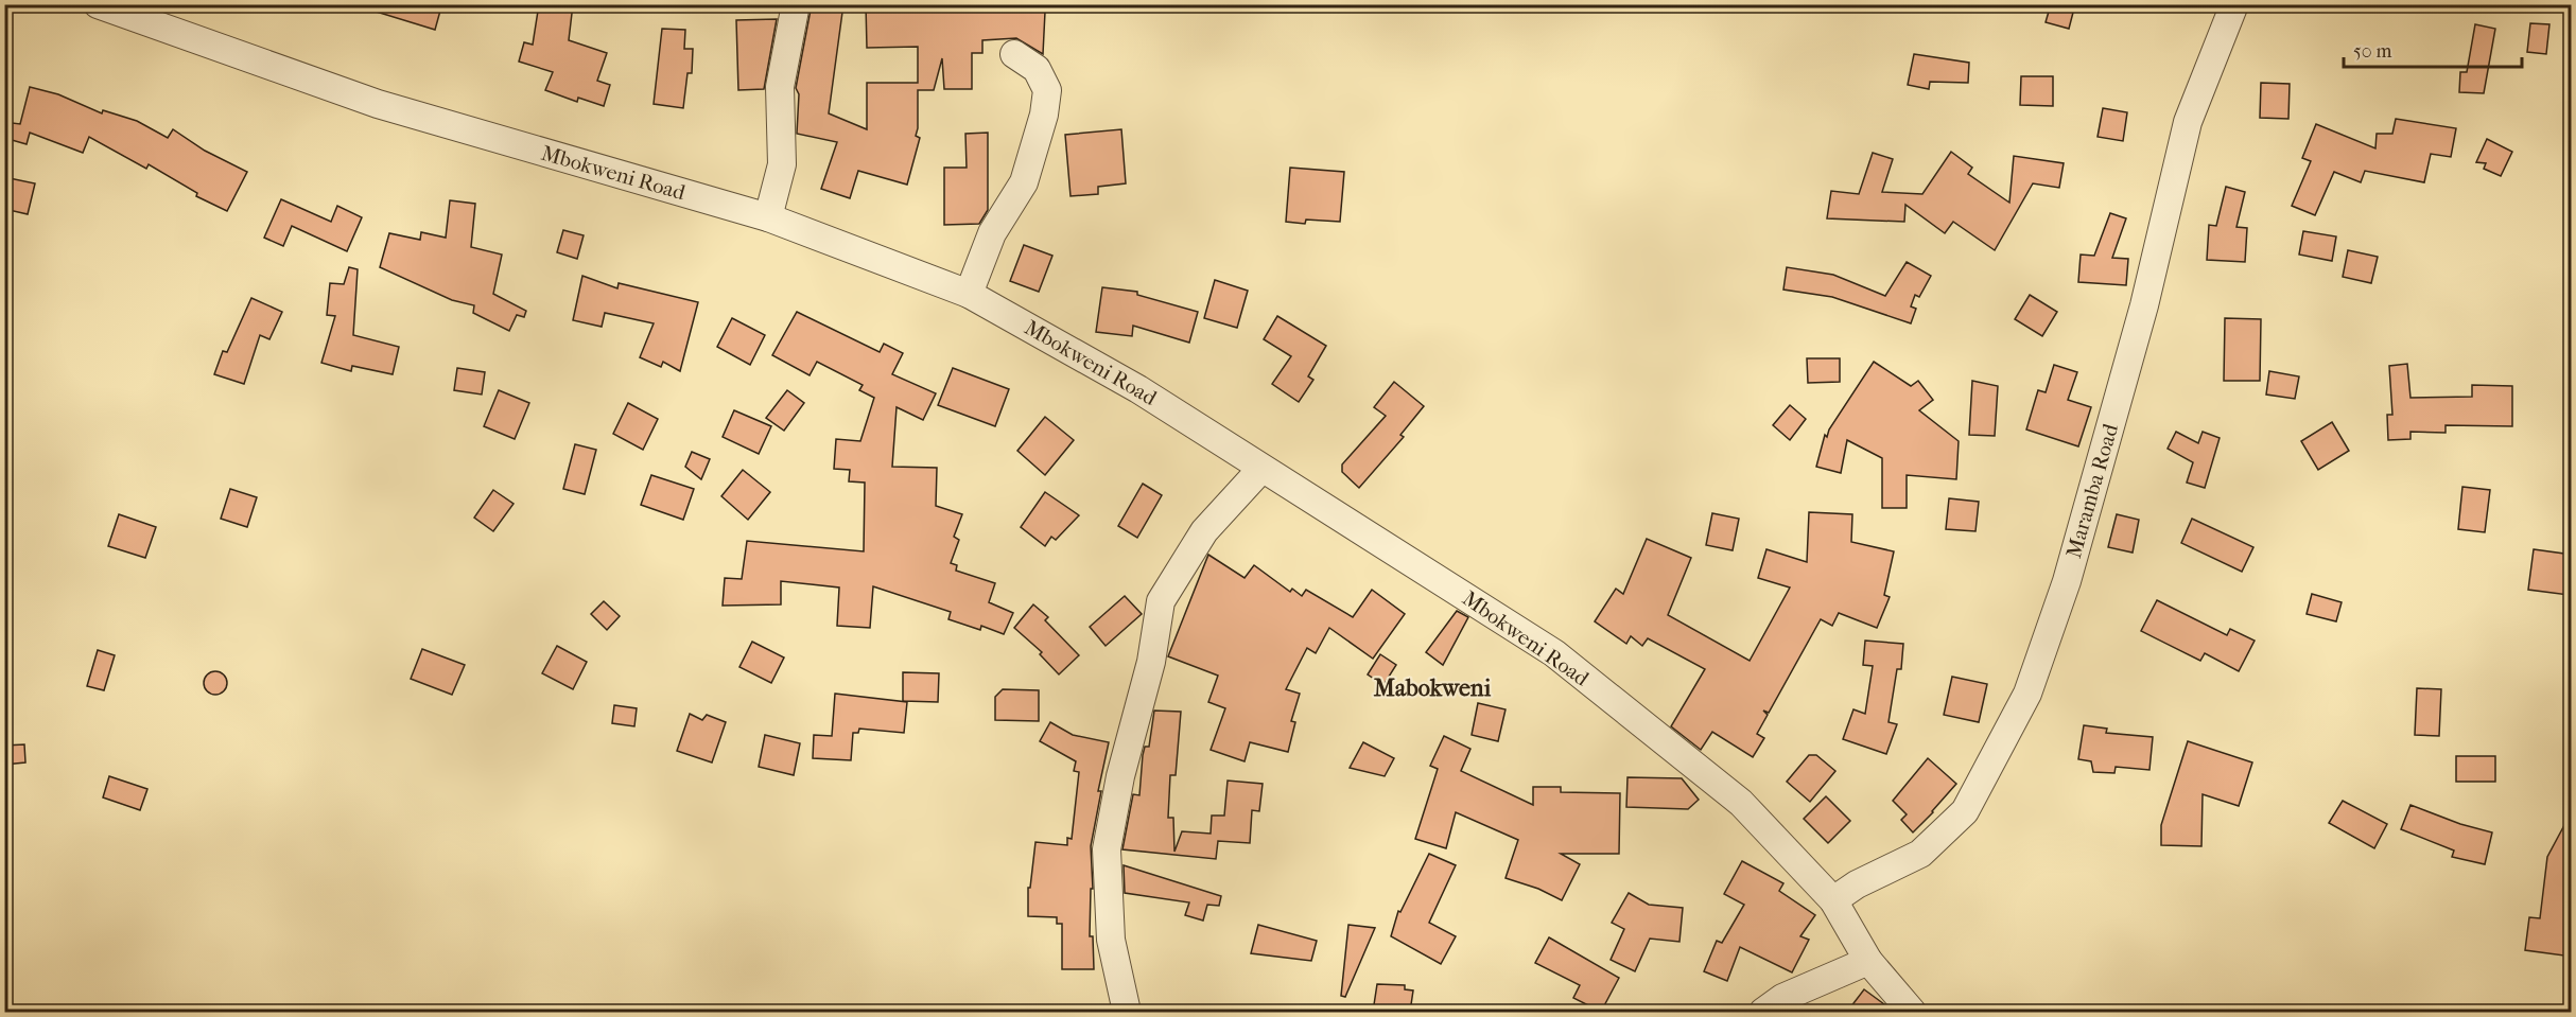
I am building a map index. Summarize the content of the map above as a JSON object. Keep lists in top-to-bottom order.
{
  "streets": {
    "street": ["Mbokweni Road", "Maramba Road"]
  },
  "crossings": [
    ["Mbokweni Road", "Maramba Road"]
  ],
  "districts": ["Mabokweni"],
  "scale_bar": "50 m"
}
